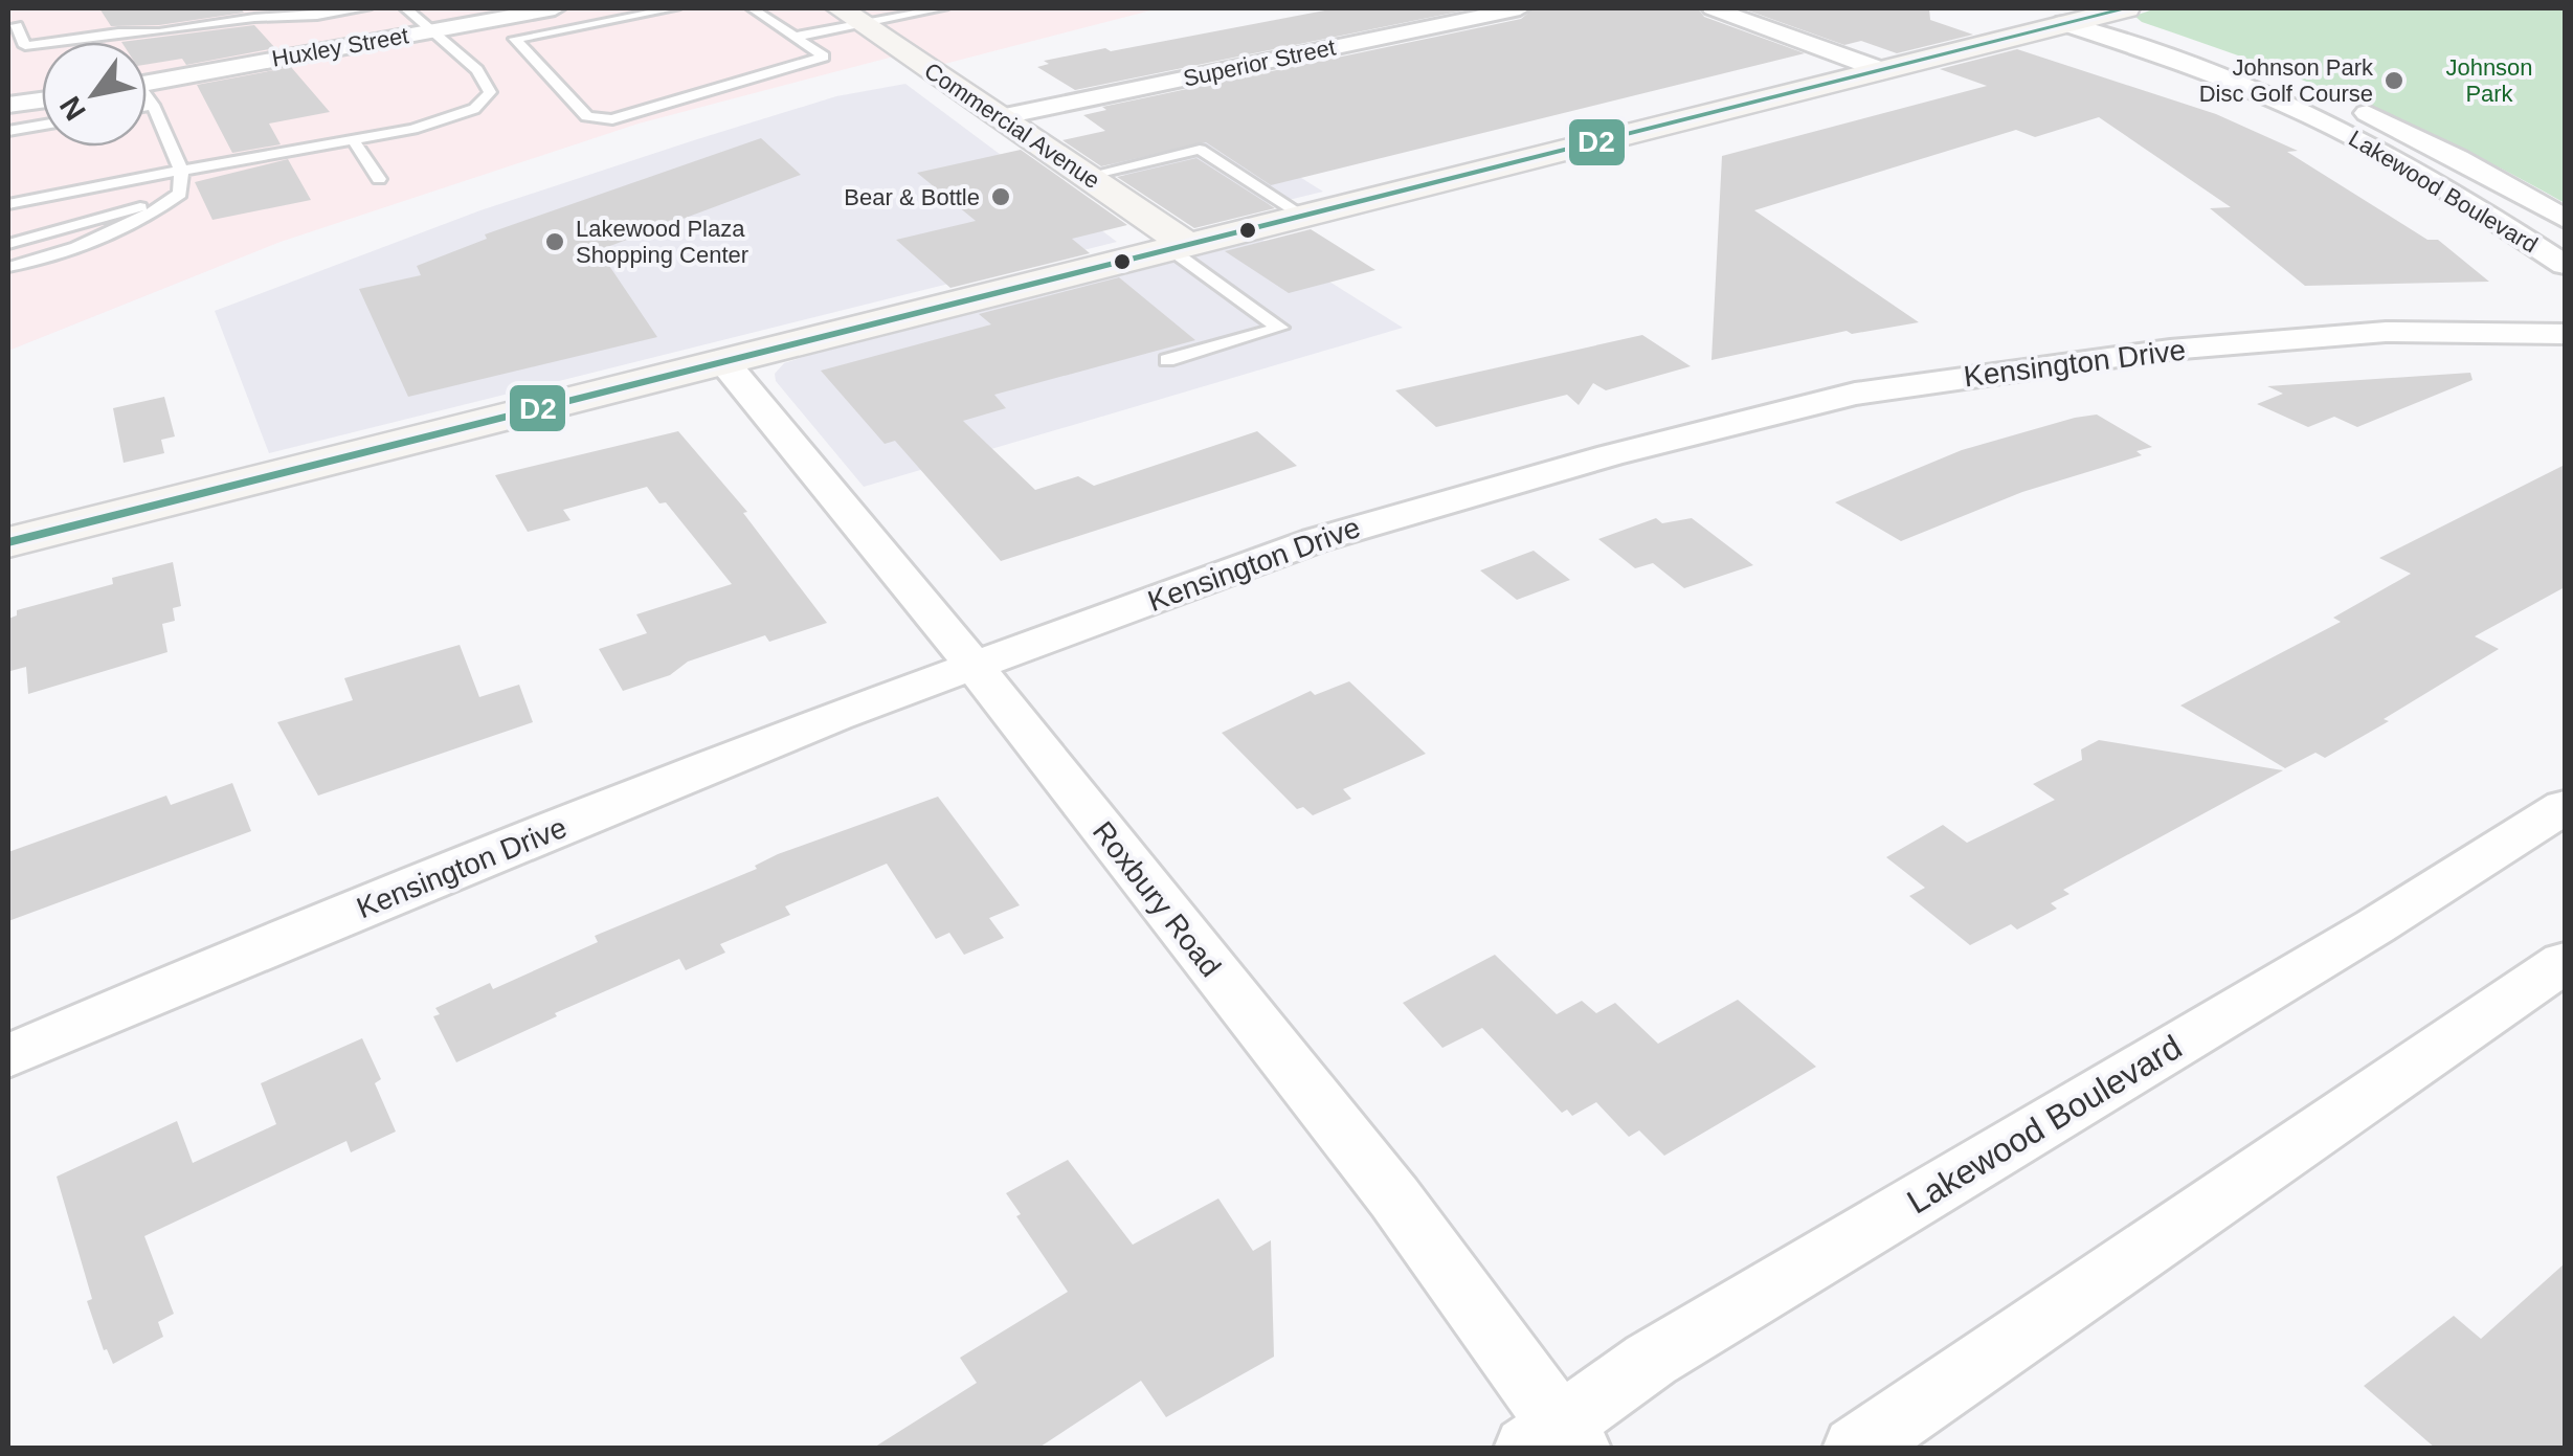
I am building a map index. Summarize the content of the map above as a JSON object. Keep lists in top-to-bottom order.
{
  "streets": {
    "street": [
      "Huxley Street",
      "Superior Street",
      "Commercial Avenue",
      "Lakewood Boulevard",
      "Kensington Drive",
      "Roxbury Road"
    ]
  },
  "crossings": [
    ["Superior Street", "Commercial Avenue"],
    ["Lakewood Boulevard", "Roxbury Road"],
    ["Kensington Drive", "Roxbury Road"]
  ],
  "parks": ["Johnson Park"],
  "places": ["Johnson Park Disc Golf Course", "Bear & Bottle", "Lakewood Plaza Shopping Center"],
  "lines": ["transit line D2"],
  "north": "bottom left"
}
